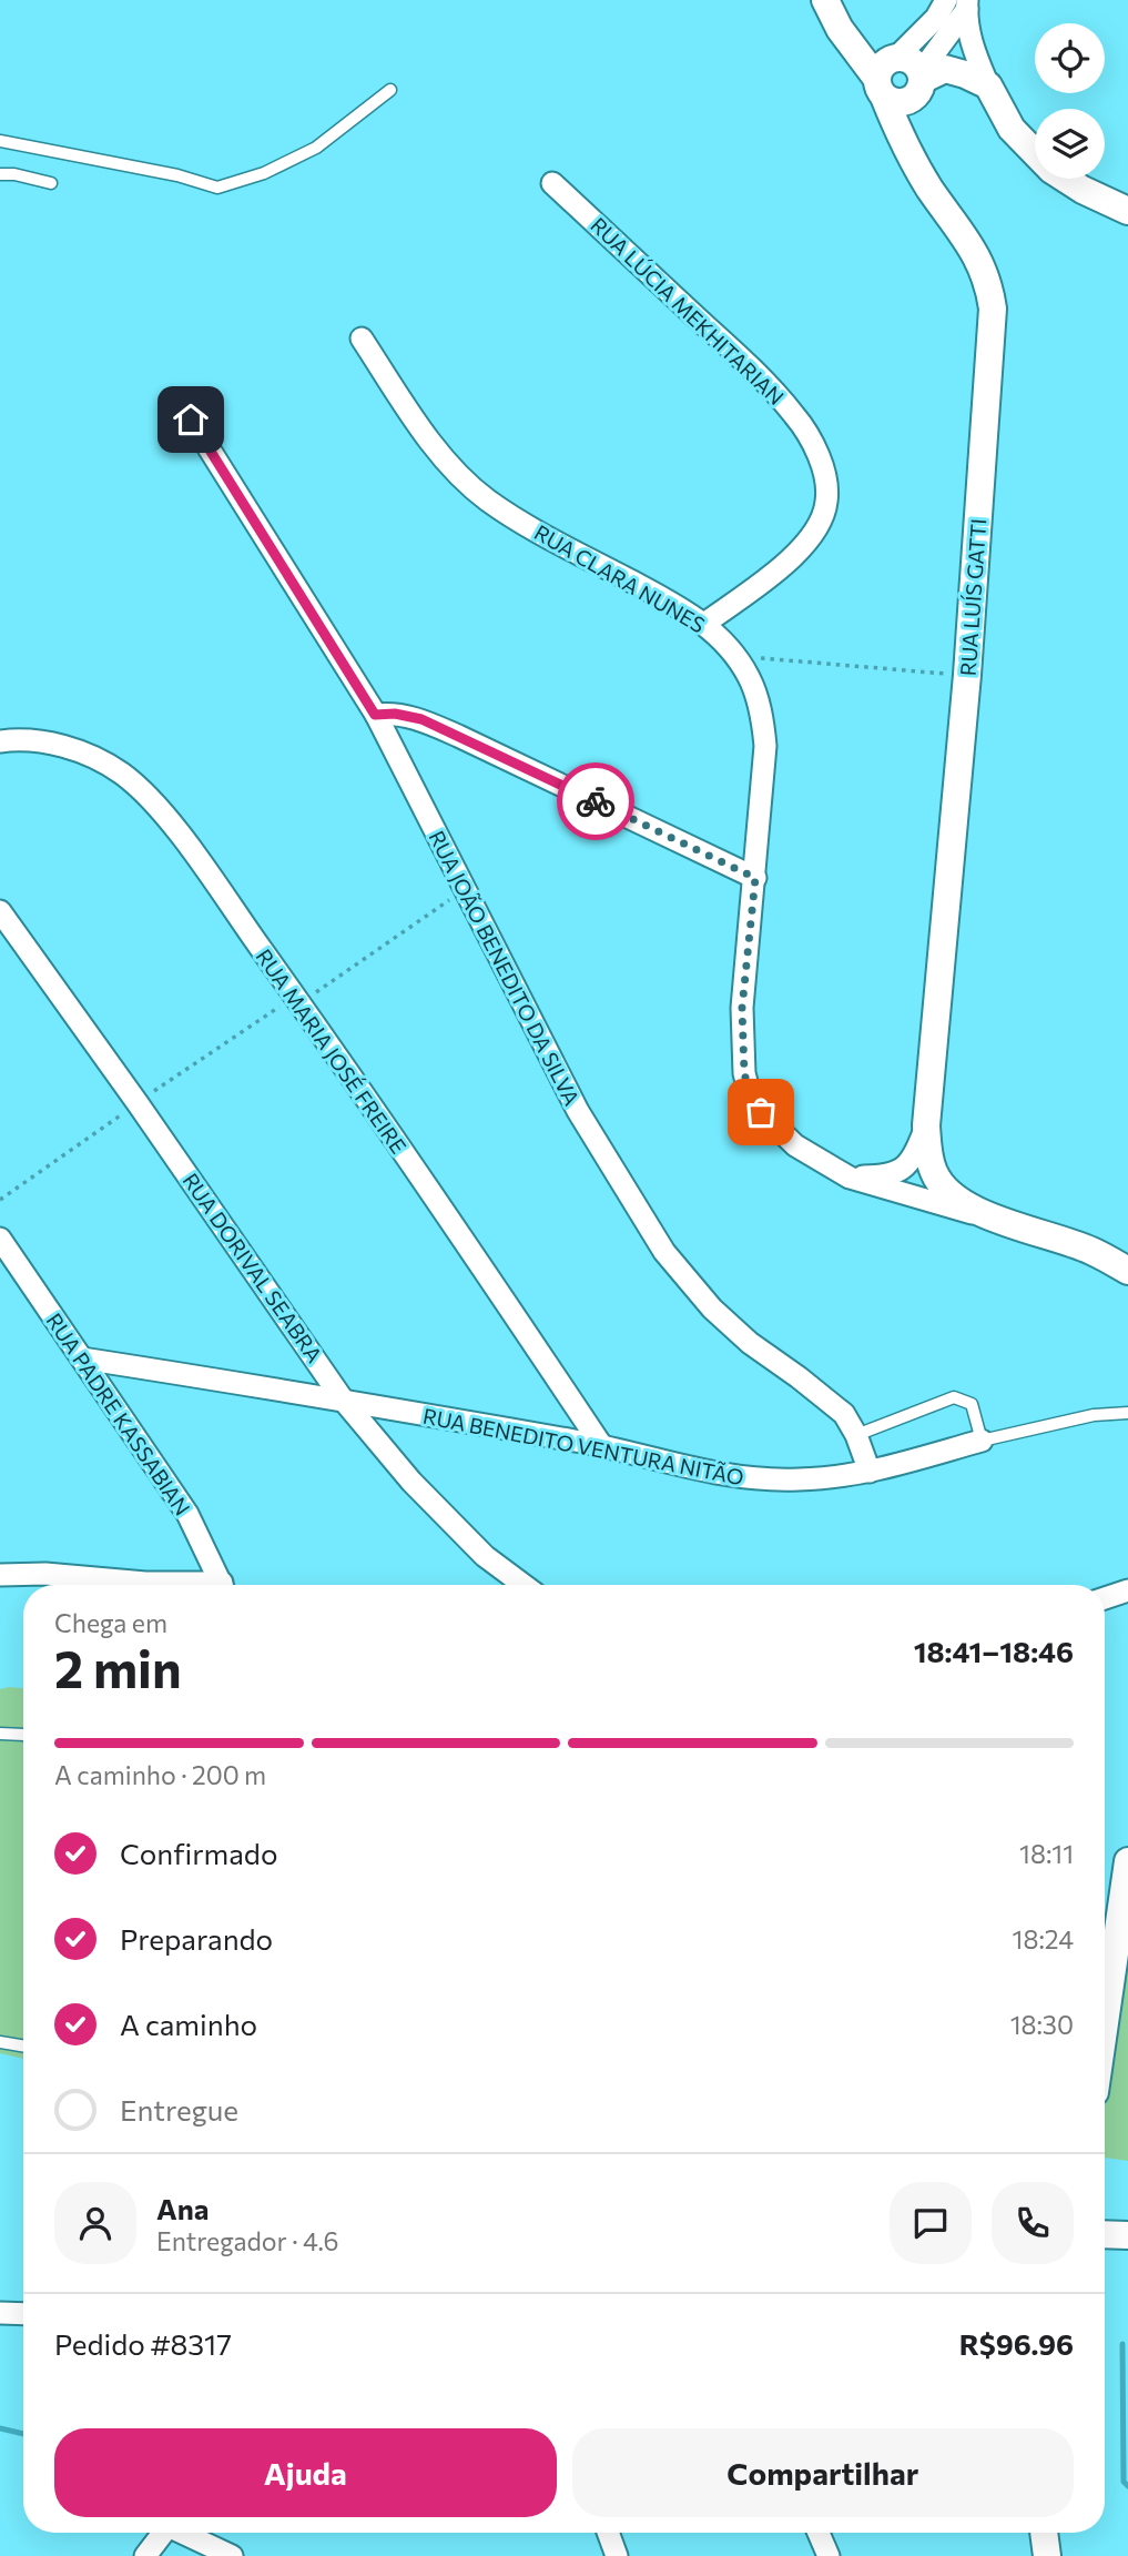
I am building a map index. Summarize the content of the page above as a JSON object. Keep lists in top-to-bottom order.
{
  "streets": {
    "street": [
      "RUA LÚCIA MEKHITARIAN",
      "RUA CLARA NUNES",
      "RUA LUÍS GATTI",
      "RUA JOÃO BENEDITO DA SILVA",
      "RUA MARIA JOSÉ FREIRE",
      "RUA DORIVAL SEABRA",
      "RUA PADRE KASSABIAN",
      "RUA BENEDITO VENTURA NITÃO"
    ]
  },
  "crossings": [
    ["RUA LÚCIA MEKHITARIAN", "RUA CLARA NUNES"],
    ["RUA CLARA NUNES", "RUA LUÍS GATTI"],
    ["RUA JOÃO BENEDITO DA SILVA", "RUA BENEDITO VENTURA NITÃO"],
    ["RUA MARIA JOSÉ FREIRE", "RUA BENEDITO VENTURA NITÃO"],
    ["RUA DORIVAL SEABRA", "RUA BENEDITO VENTURA NITÃO"],
    ["RUA PADRE KASSABIAN", "RUA BENEDITO VENTURA NITÃO"]
  ],
  "page": {
    "heading": ["2 min", "Chega em", "18:41–18:46"],
    "panel": [
      "Ana",
      "Entregador · 4.6",
      "Pedido #8317",
      "R$96.96"
    ],
    "bar": "A caminho · 200 m",
    "list": [
      ["Confirmado", "18:11"],
      ["Preparando", "18:24"],
      ["A caminho", "18:30"],
      "Entregue"
    ],
    "buttons": ["Ajuda", "Compartilhar"]
  }
}
